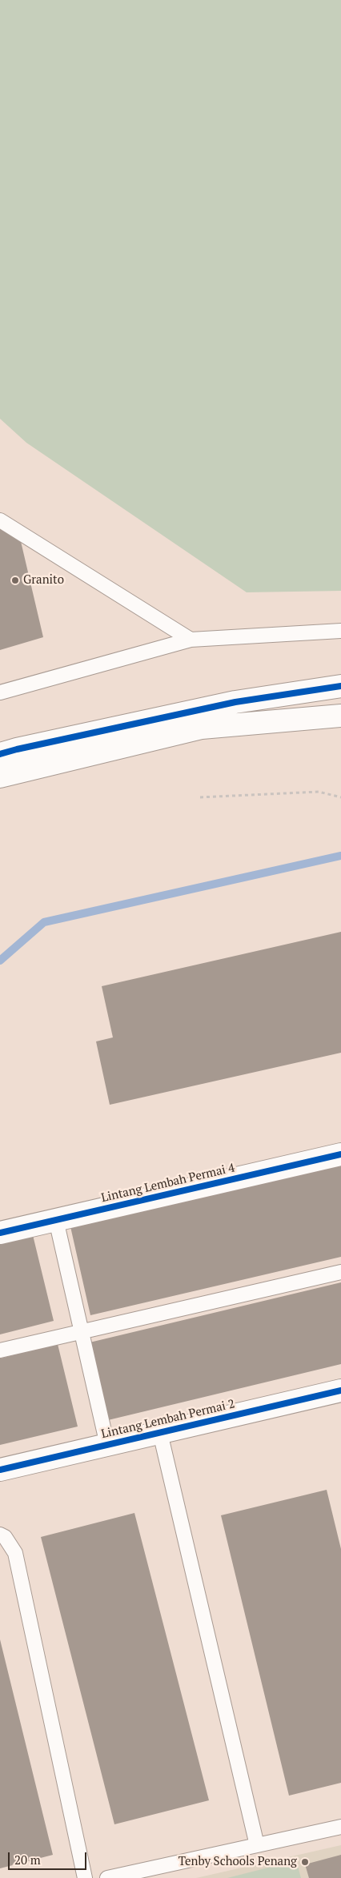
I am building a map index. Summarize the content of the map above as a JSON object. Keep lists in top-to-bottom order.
{
  "streets": {
    "street": ["Lintang Lembah Permai 4", "Lintang Lembah Permai 2"]
  },
  "places": ["Granito", "Tenby Schools Penang"],
  "scale_bar": "20 m"
}
